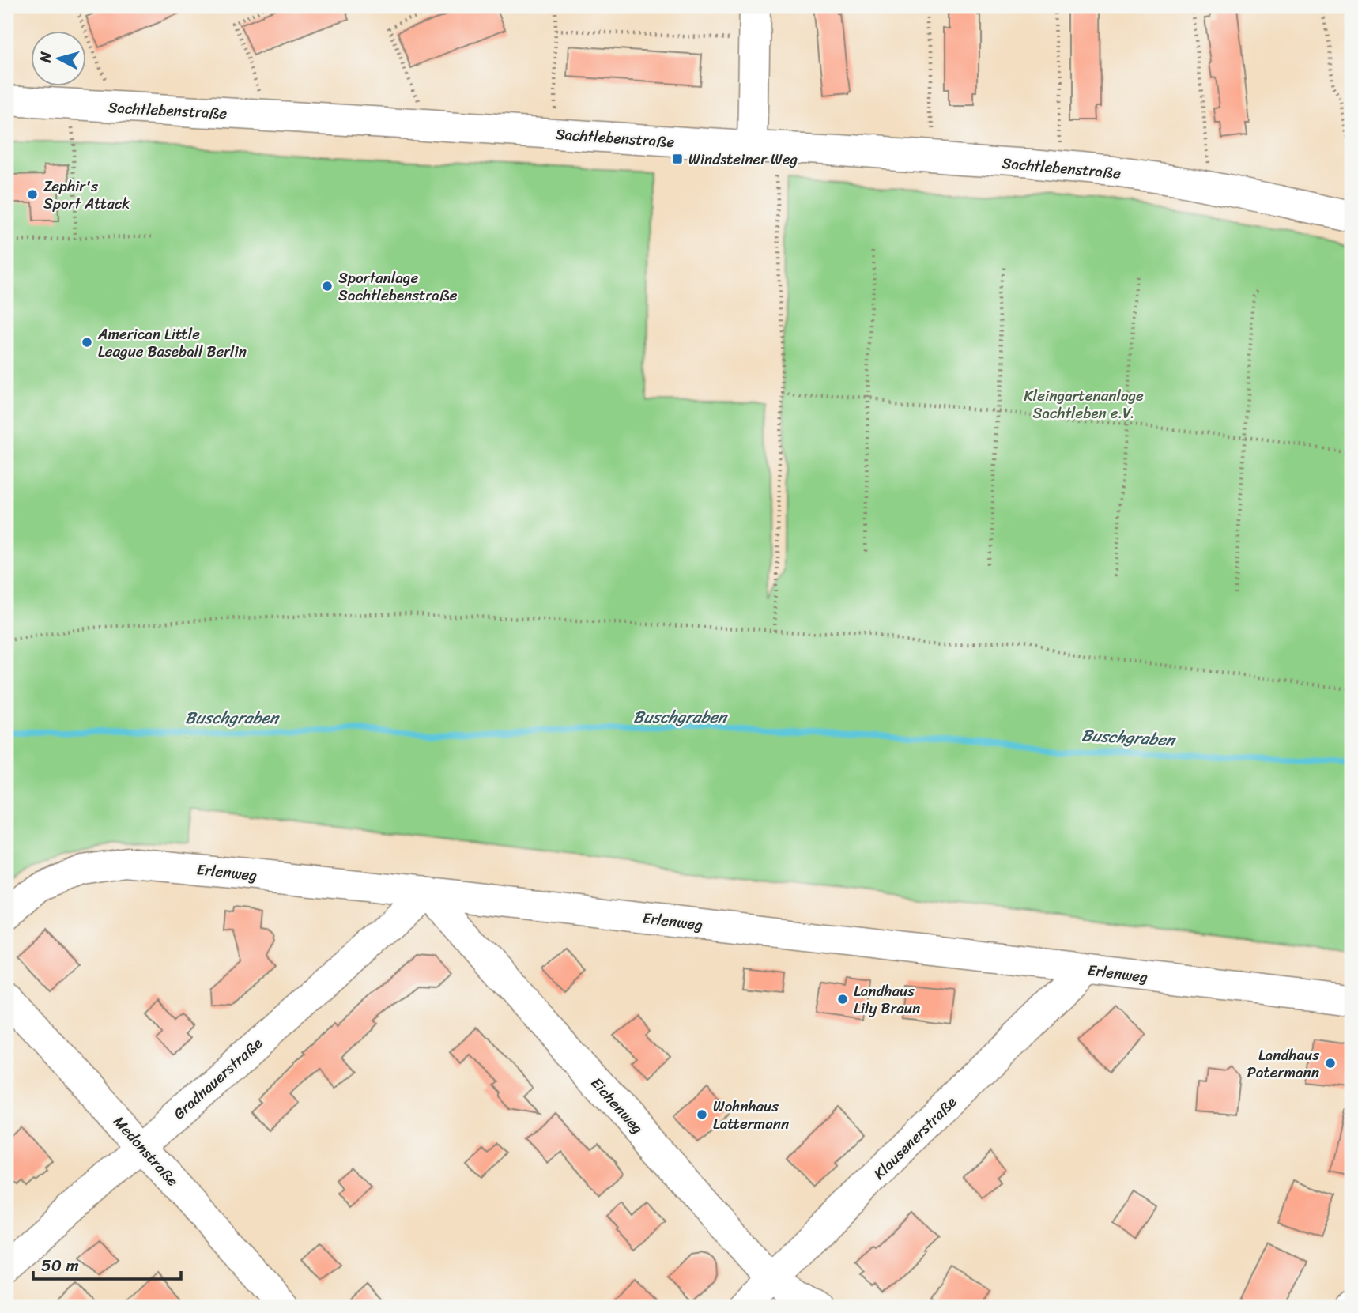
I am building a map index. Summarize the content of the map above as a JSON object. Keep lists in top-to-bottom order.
{
  "streets": {
    "street": [
      "Sachtlebenstraße",
      "Erlenweg",
      "Gradnauerstraße",
      "Eichenweg",
      "Klausenerstraße",
      "Medonstraße"
    ]
  },
  "crossings": [
    ["Erlenweg", "Gradnauerstraße"],
    ["Erlenweg", "Eichenweg"],
    ["Erlenweg", "Klausenerstraße"],
    ["Gradnauerstraße", "Eichenweg"],
    ["Gradnauerstraße", "Medonstraße"],
    ["Eichenweg", "Klausenerstraße"]
  ],
  "water": ["Buschgraben"],
  "parks": ["Kleingartenanlage Sachtleben e.V."],
  "places": {
    "transit": ["Windsteiner Weg"],
    "other": [
      "Zephir's Sport Attack",
      "Sportanlage Sachtlebenstraße",
      "American Little League Baseball Berlin",
      "Landhaus Lily Braun",
      "Landhaus Patermann",
      "Wohnhaus Lattermann"
    ]
  },
  "scale_bar": "50 m",
  "north": "left"
}
